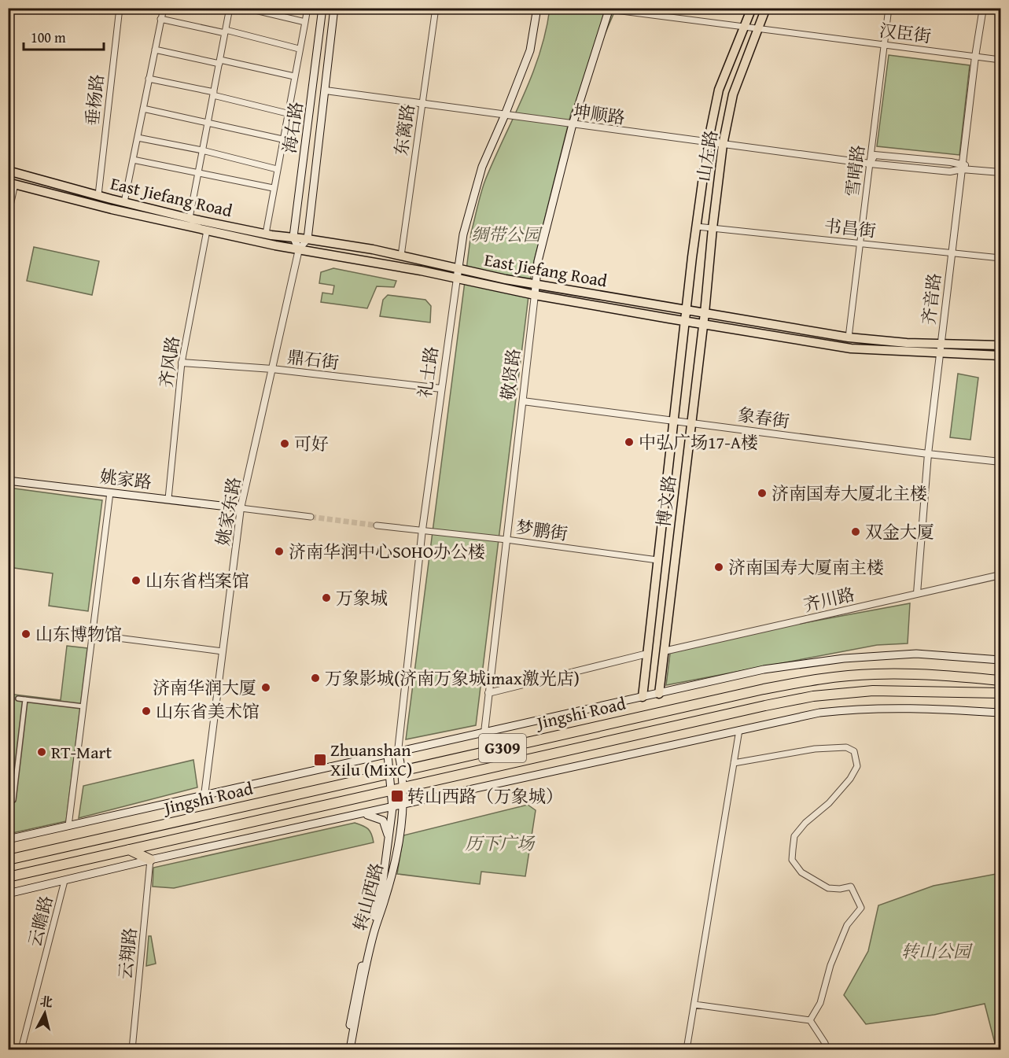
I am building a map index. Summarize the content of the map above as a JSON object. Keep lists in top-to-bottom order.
{
  "streets": {
    "highway": ["Jingshi Road", "G309"],
    "main road": [
      "海右路",
      "山左路",
      "East Jiefang Road",
      "礼士路",
      "敬贤路",
      "姚家路",
      "博文路",
      "转山西路"
    ],
    "street": [
      "汉臣街",
      "垂杨路",
      "坤顺路",
      "东篱路",
      "雪晴路",
      "书昌街",
      "齐音路",
      "鼎石街",
      "齐风路",
      "象春街",
      "姚家东路",
      "梦鹏街",
      "齐川路",
      "云瞻路",
      "云翔路"
    ]
  },
  "crossings": [
    ["汉臣街", "山左路"],
    ["汉臣街", "雪晴路"],
    ["汉臣街", "齐音路"],
    ["汉臣街", "敬贤路"],
    ["垂杨路", "East Jiefang Road"],
    ["坤顺路", "海右路"],
    ["坤顺路", "东篱路"],
    ["坤顺路", "山左路"],
    ["坤顺路", "雪晴路"],
    ["坤顺路", "齐音路"],
    ["坤顺路", "礼士路"],
    ["坤顺路", "敬贤路"],
    ["海右路", "East Jiefang Road"],
    ["东篱路", "East Jiefang Road"],
    ["山左路", "East Jiefang Road"],
    ["山左路", "书昌街"],
    ["山左路", "博文路"],
    ["雪晴路", "East Jiefang Road"],
    ["雪晴路", "书昌街"],
    ["East Jiefang Road", "齐音路"],
    ["East Jiefang Road", "齐风路"],
    ["East Jiefang Road", "礼士路"],
    ["East Jiefang Road", "敬贤路"],
    ["East Jiefang Road", "博文路"],
    ["East Jiefang Road", "姚家东路"],
    ["书昌街", "齐音路"],
    ["齐音路", "象春街"],
    ["齐音路", "齐川路"],
    ["鼎石街", "齐风路"],
    ["鼎石街", "礼士路"],
    ["鼎石街", "姚家东路"],
    ["齐风路", "姚家路"],
    ["礼士路", "梦鹏街"],
    ["礼士路", "Jingshi Road"],
    ["礼士路", "转山西路"],
    ["敬贤路", "象春街"],
    ["敬贤路", "梦鹏街"],
    ["敬贤路", "Jingshi Road"],
    ["象春街", "博文路"],
    ["姚家路", "姚家东路"],
    ["博文路", "梦鹏街"],
    ["博文路", "齐川路"],
    ["博文路", "Jingshi Road"],
    ["姚家东路", "Jingshi Road"],
    ["Jingshi Road", "转山西路"]
  ],
  "parks": ["绸带公园", "历下广场", "转山公园"],
  "places": {
    "other": [
      "中弘广场17-A楼",
      "可好",
      "济南国寿大厦北主楼",
      "双金大厦",
      "济南华润中心SOHO办公楼",
      "济南国寿大厦南主楼",
      "山东省档案馆",
      "万象城",
      "山东博物馆",
      "万象影城(济南万象城imax激光店)",
      "济南华润大厦",
      "山东省美术馆",
      "RT-Mart"
    ],
    "transit": ["Zhuanshan Xilu (MixC)", "转山西路（万象城）"]
  },
  "scale_bar": "100 m",
  "north": "top"
}
